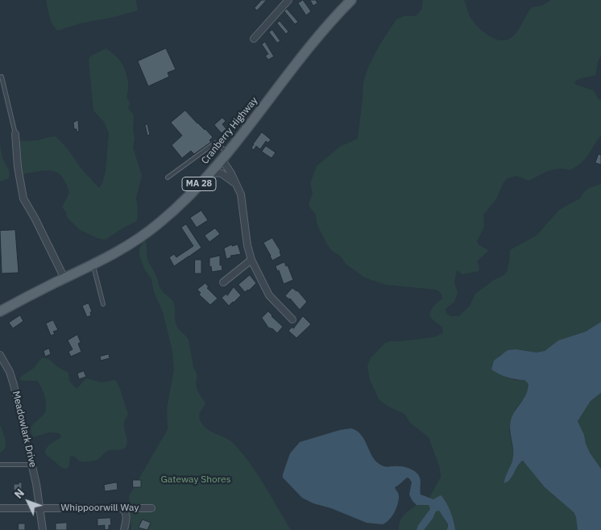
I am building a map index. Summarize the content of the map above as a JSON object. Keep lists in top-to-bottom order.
{
  "streets": {
    "main road": ["Cranberry Highway", "MA 28"],
    "street": ["Meadowlark Drive", "Whippoorwill Way"]
  },
  "crossings": [
    ["Meadowlark Drive", "Whippoorwill Way"]
  ],
  "parks": ["Gateway Shores"],
  "north": "top left"
}
